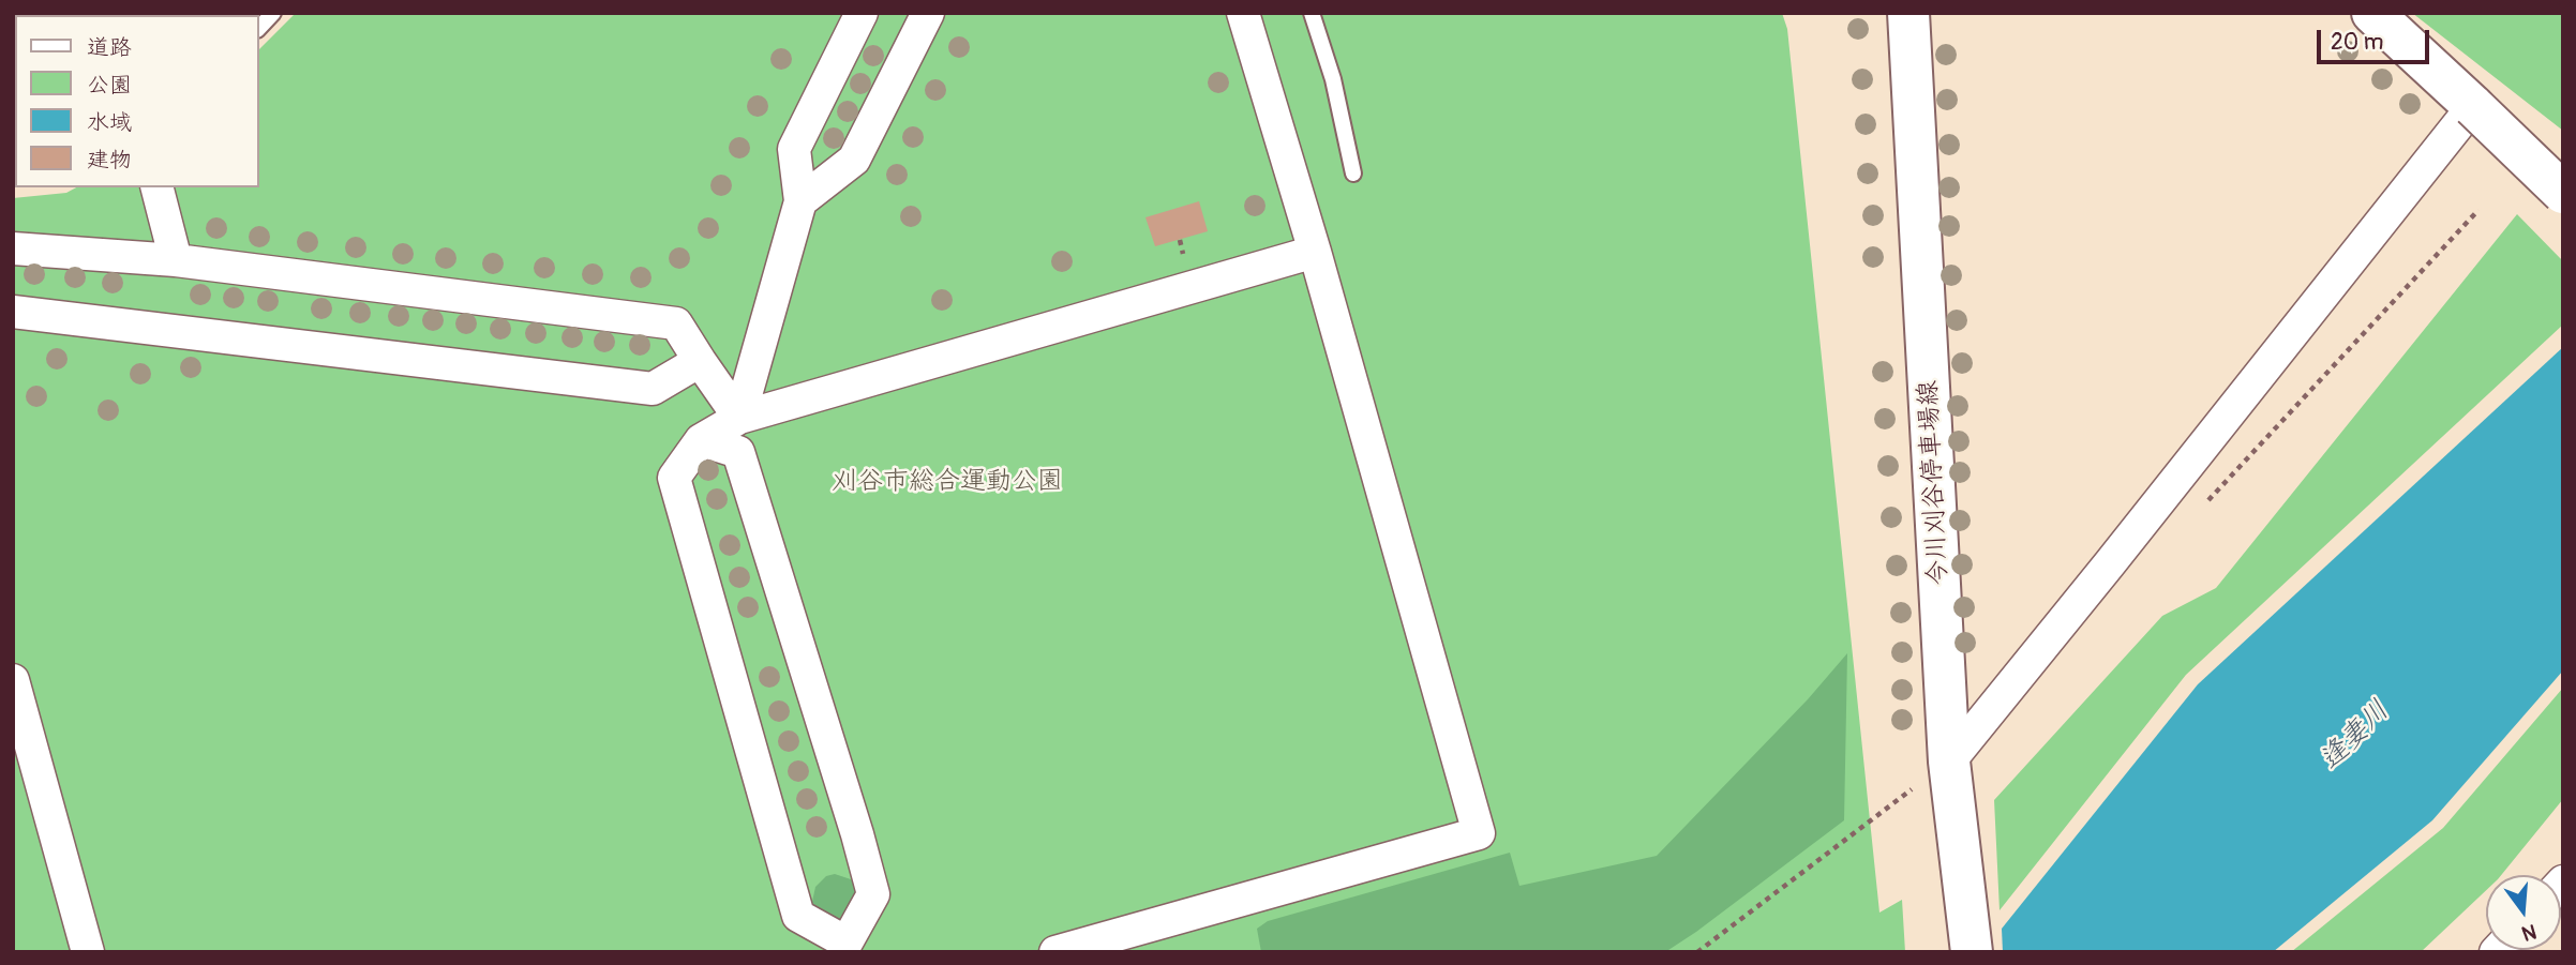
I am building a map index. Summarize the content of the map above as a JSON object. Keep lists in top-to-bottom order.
{
  "streets": {
    "main road": ["今川刈谷停車場線"]
  },
  "water": ["逢妻川"],
  "parks": ["刈谷市総合運動公園"],
  "legend": [
    "道路",
    "公園",
    "水域",
    "建物"
  ],
  "scale_bar": "20 m",
  "north": "bottom"
}
